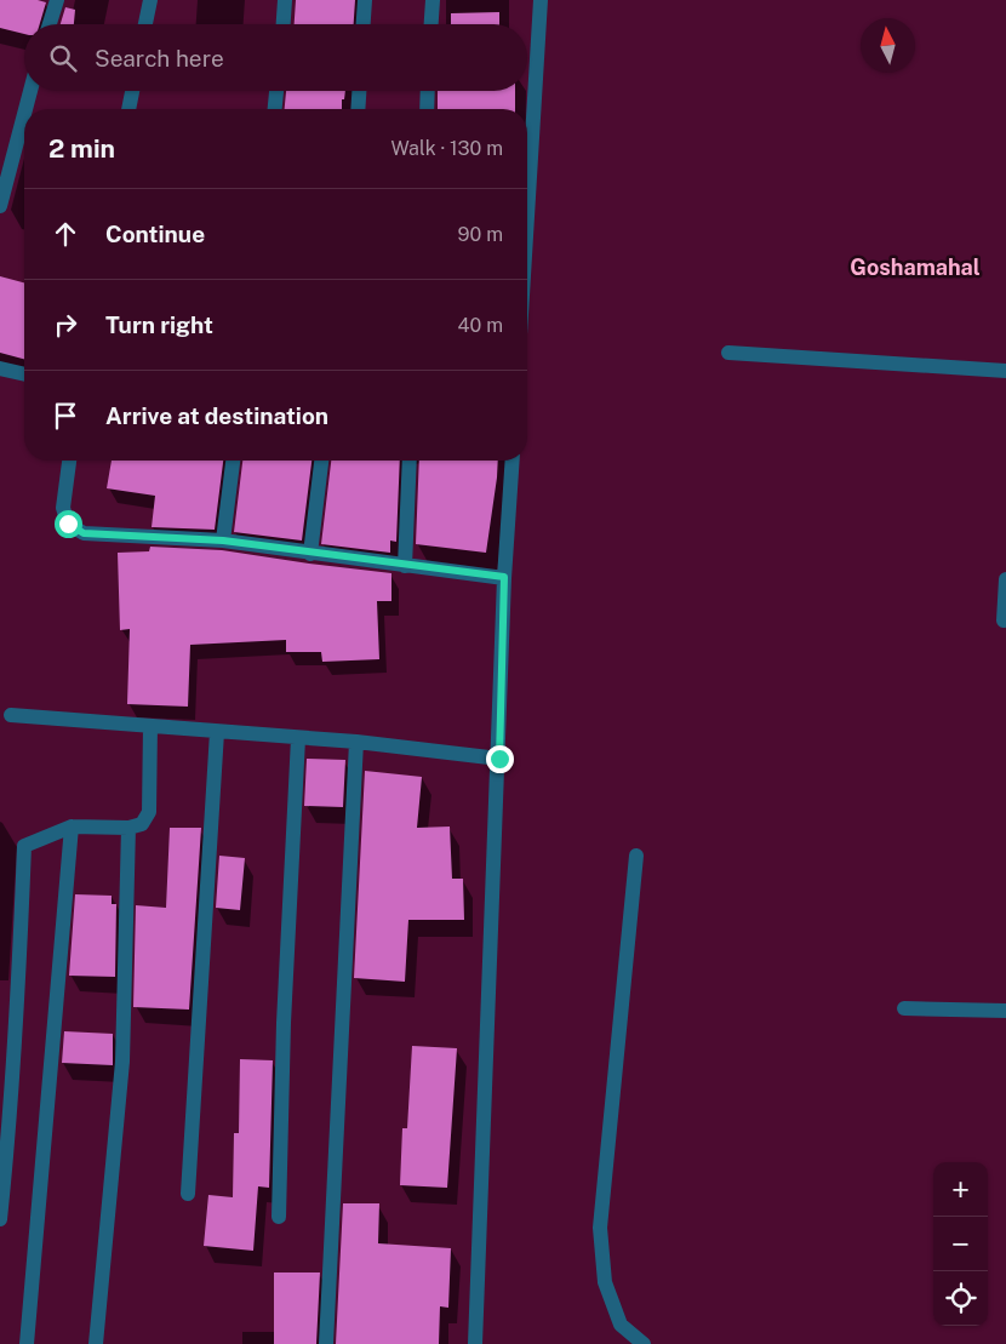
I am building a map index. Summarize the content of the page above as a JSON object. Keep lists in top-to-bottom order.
{
  "districts": ["Goshamahal"],
  "north": "top",
  "page": {
    "search": "Search here",
    "heading": ["2 min", "Walk · 130 m"],
    "list": [
      ["Continue", "90 m"],
      ["Turn right", "40 m"],
      "Arrive at destination"
    ],
    "map_buttons": ["+", "−"]
  }
}
